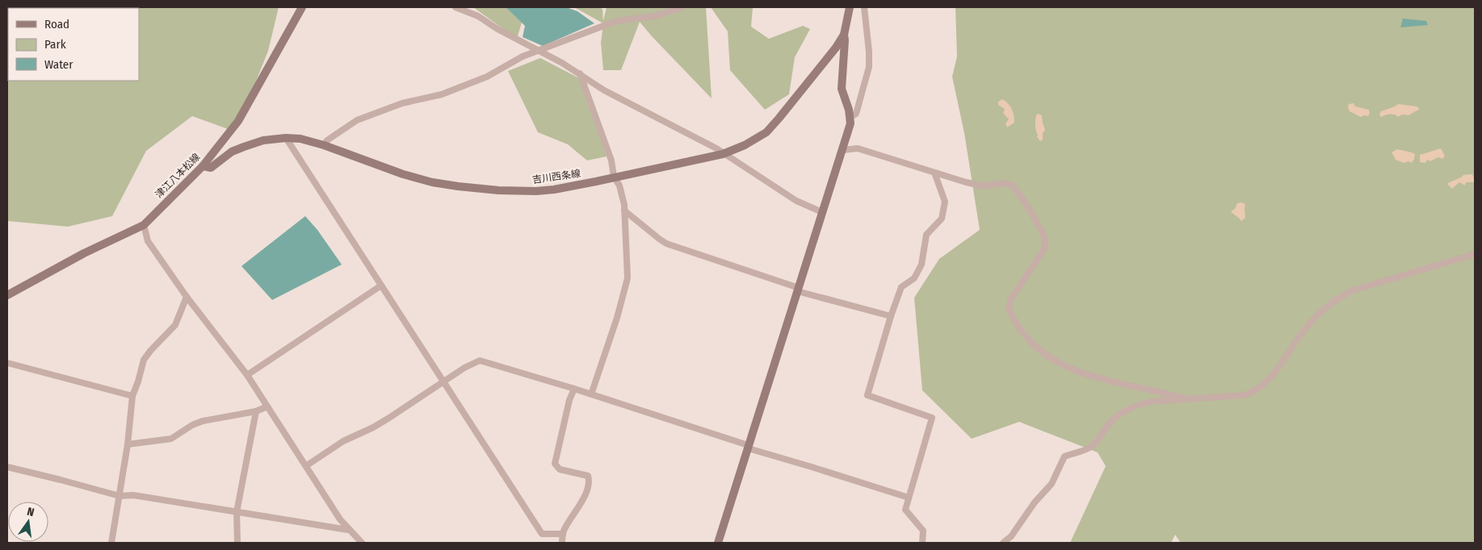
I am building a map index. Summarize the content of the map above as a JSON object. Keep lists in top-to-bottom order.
{
  "streets": {
    "main road": ["津江八本松線", "吉川西条線"]
  },
  "crossings": [
    ["津江八本松線", "吉川西条線"]
  ],
  "legend": ["Road", "Park", "Water"],
  "north": "top"
}
